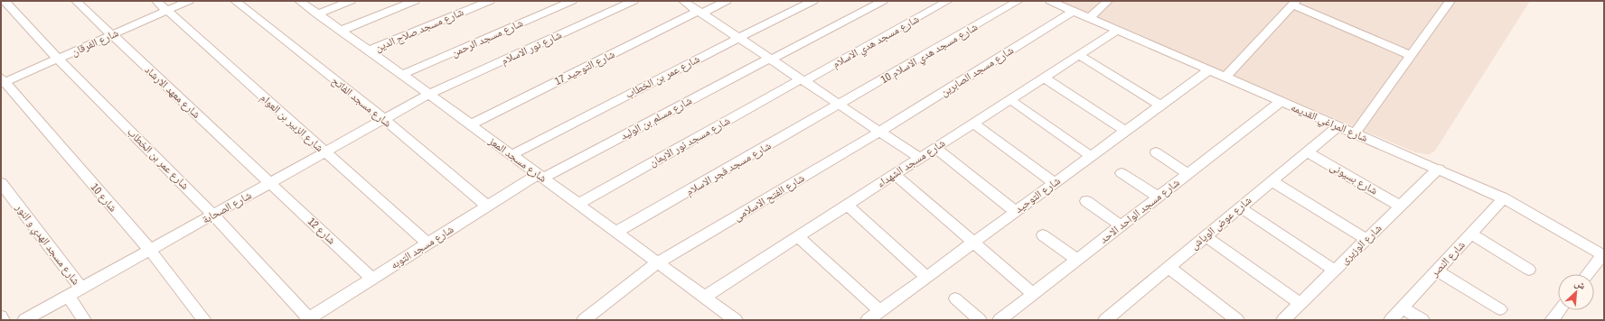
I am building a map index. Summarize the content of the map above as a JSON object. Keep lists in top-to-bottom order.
{
  "streets": {
    "street": [
      "شارع مسجد صلاح الدين",
      "شارع مسجد الرحمن",
      "شارع مسجد هدي الاسلام",
      "شارع الفرقان",
      "شارع نور الاسلام",
      "شارع مسجد هدي الاسلام 10",
      "شارع التوحيد 17",
      "شارع مسجد الصابرين",
      "شارع عمر بن الخطاب",
      "شارع معهد الارشاد",
      "شارع مسجد الفاتح",
      "شارع مسلم بن الوليد",
      "شارع الزبير بن العوام",
      "شارع المراغي القديمه",
      "شارع مسجد نور الايمان",
      "شارع مسجد المعز",
      "شارع مسجد الشهداء",
      "شارع مسجد فجر الاسلام",
      "شارع بسيونى",
      "شارع التوحيد",
      "شارع 10",
      "شارع الفتح الاسلامى",
      "شارع الصحابة",
      "شارع مسجد الواحد الاحد",
      "شارع عوض الوياش",
      "شارع 12",
      "شارع مسجد الهدي و النور",
      "شارع الوزيرى",
      "شارع مسجد التوبه",
      "شارع النصر"
    ]
  },
  "crossings": [
    ["شارع مسجد صلاح الدين", "شارع مسجد المعز"],
    ["شارع مسجد الرحمن", "شارع مسجد المعز"],
    ["شارع مسجد هدي الاسلام", "شارع مسجد نور الايمان"],
    ["شارع الفرقان", "شارع عمر بن الخطاب"],
    ["شارع الفرقان", "شارع معهد الارشاد"],
    ["شارع الفرقان", "شارع الزبير بن العوام"],
    ["شارع الفرقان", "شارع 10"],
    ["شارع نور الاسلام", "شارع مسجد المعز"],
    ["شارع نور الاسلام", "شارع الصحابة"],
    ["شارع مسجد هدي الاسلام 10", "شارع مسجد فجر الاسلام"],
    ["شارع التوحيد 17", "شارع مسجد المعز"],
    ["شارع مسجد الصابرين", "شارع المراغي القديمه"],
    ["شارع مسجد الصابرين", "شارع الفتح الاسلامى"],
    ["شارع عمر بن الخطاب", "شارع مسجد المعز"],
    ["شارع عمر بن الخطاب", "شارع الصحابة"],
    ["شارع عمر بن الخطاب", "شارع مسجد التوبه"],
    ["شارع معهد الارشاد", "شارع الصحابة"],
    ["شارع معهد الارشاد", "شارع 12"],
    ["شارع مسجد الفاتح", "شارع الصحابة"],
    ["شارع مسجد الفاتح", "شارع مسجد التوبه"],
    ["شارع مسلم بن الوليد", "شارع مسجد المعز"],
    ["شارع مسلم بن الوليد", "شارع مسجد التوبه"],
    ["شارع الزبير بن العوام", "شارع الصحابة"],
    ["شارع الزبير بن العوام", "شارع مسجد التوبه"],
    ["شارع المراغي القديمه", "شارع مسجد الشهداء"],
    ["شارع المراغي القديمه", "شارع التوحيد"],
    ["شارع المراغي القديمه", "شارع مسجد الواحد الاحد"],
    ["شارع المراغي القديمه", "شارع عوض الوياش"],
    ["شارع المراغي القديمه", "شارع الوزيرى"],
    ["شارع المراغي القديمه", "شارع النصر"],
    ["شارع مسجد نور الايمان", "شارع مسجد المعز"],
    ["شارع مسجد المعز", "شارع مسجد الشهداء"],
    ["شارع مسجد المعز", "شارع مسجد فجر الاسلام"],
    ["شارع مسجد المعز", "شارع الفتح الاسلامى"],
    ["شارع مسجد المعز", "شارع الصحابة"],
    ["شارع مسجد المعز", "شارع مسجد التوبه"],
    ["شارع بسيونى", "شارع عوض الوياش"],
    ["شارع بسيونى", "شارع الوزيرى"],
    ["شارع 10", "شارع الصحابة"],
    ["شارع الصحابة", "شارع 12"],
    ["شارع الصحابة", "شارع مسجد الهدي و النور"],
    ["شارع 12", "شارع مسجد التوبه"]
  ],
  "north": "top right"
}
